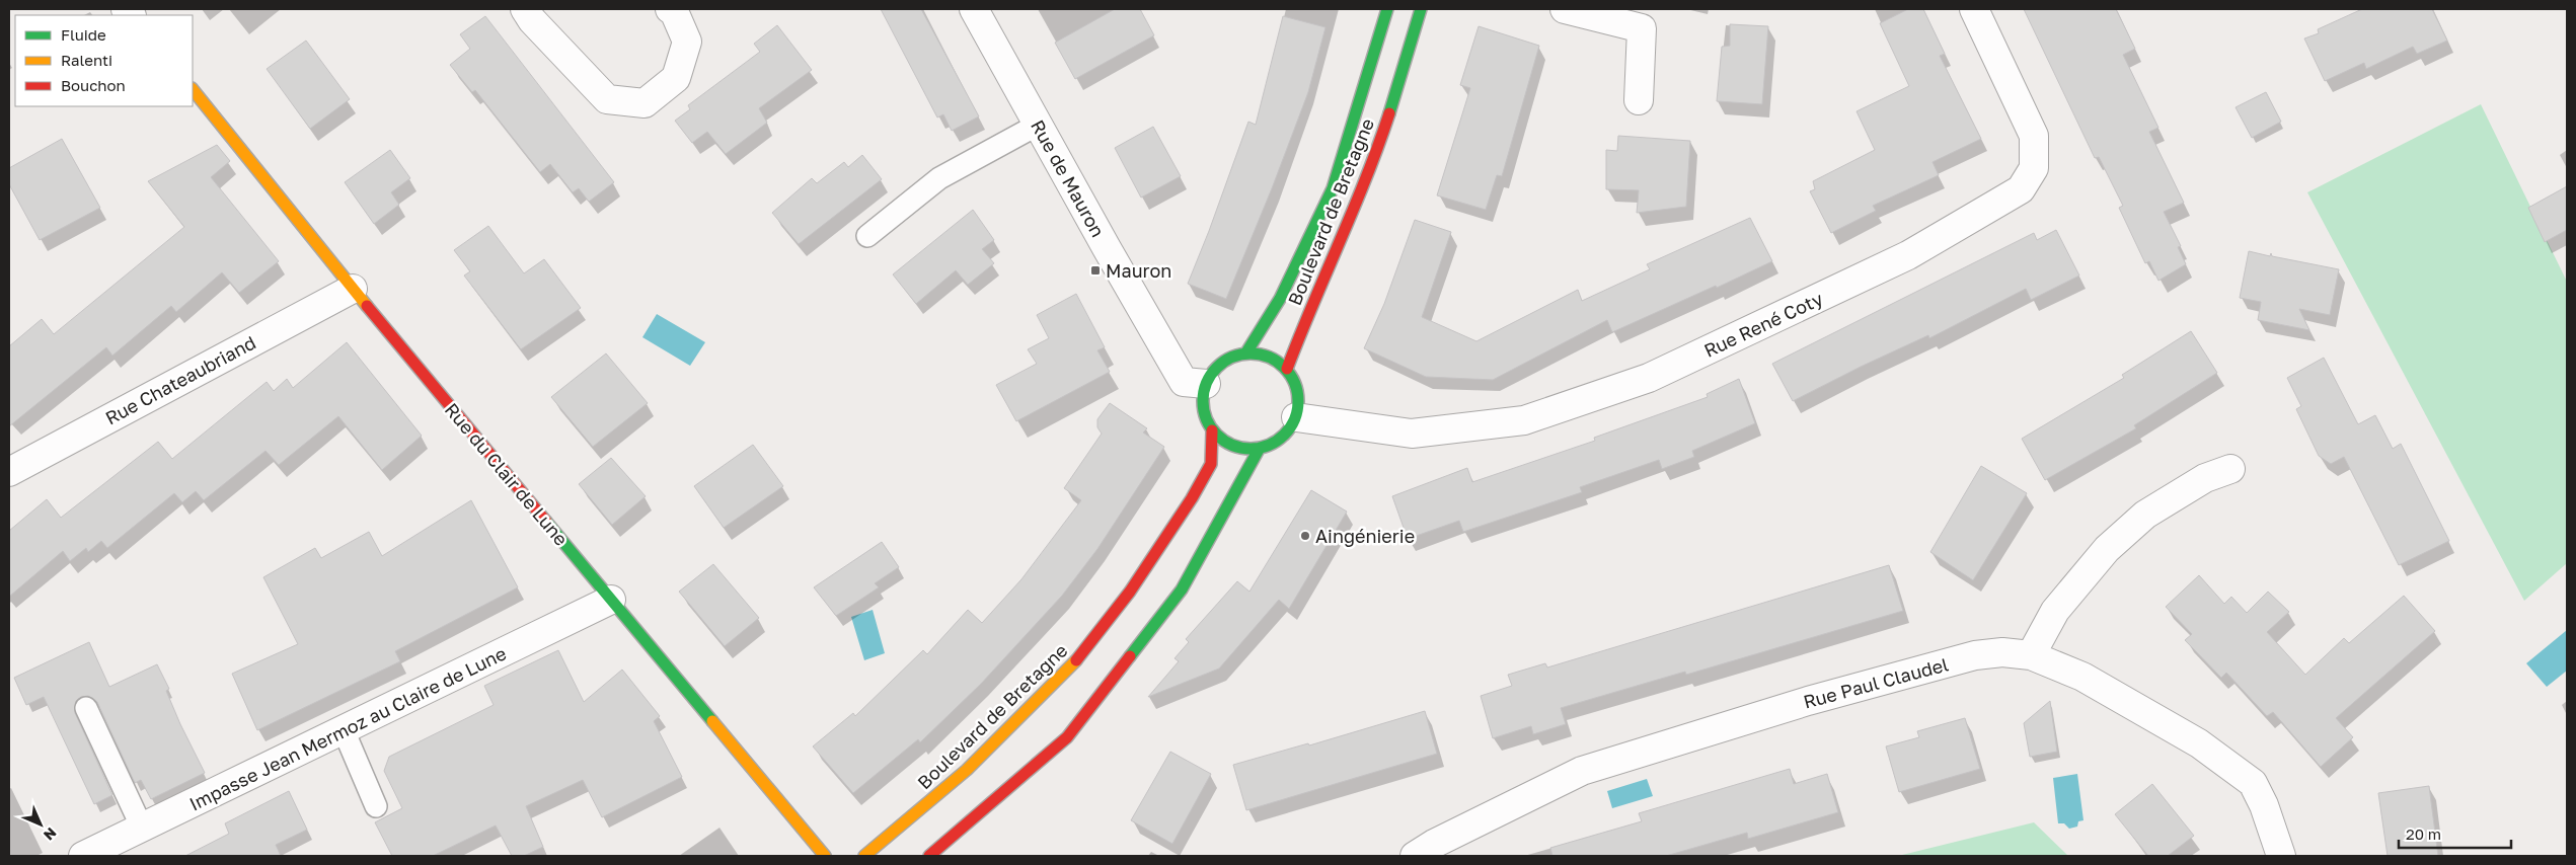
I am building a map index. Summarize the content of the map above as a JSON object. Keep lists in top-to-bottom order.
{
  "streets": {
    "main road": ["Boulevard de Bretagne", "Rue du Clair de Lune"],
    "street": [
      "Rue de Mauron",
      "Rue René Coty",
      "Rue Chateaubriand",
      "Rue Paul Claudel",
      "Impasse Jean Mermoz au Claire de Lune"
    ]
  },
  "crossings": [
    ["Rue de Mauron", "Boulevard de Bretagne"],
    ["Rue de Mauron", "Rue René Coty"],
    ["Boulevard de Bretagne", "Rue René Coty"],
    ["Rue Chateaubriand", "Rue du Clair de Lune"],
    ["Rue du Clair de Lune", "Impasse Jean Mermoz au Claire de Lune"]
  ],
  "places": {
    "transit": ["Mauron"],
    "other": ["Aingénierie"]
  },
  "legend": ["Fluide", "Ralenti", "Bouchon"],
  "scale_bar": "20 m",
  "north": "bottom right"
}
